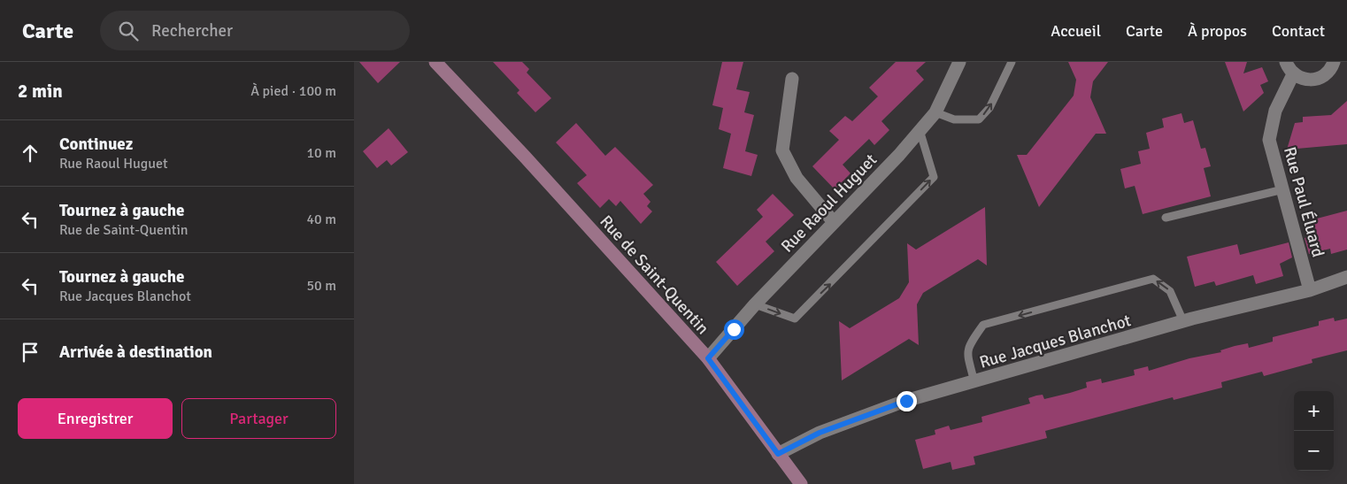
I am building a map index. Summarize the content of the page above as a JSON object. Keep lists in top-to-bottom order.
{
  "streets": {
    "main road": ["Rue de Saint-Quentin"],
    "street": ["Rue Paul Éluard", "Rue Raoul Huguet", "Rue Jacques Blanchot"]
  },
  "crossings": [
    ["Rue Paul Éluard", "Rue Jacques Blanchot"],
    ["Rue Raoul Huguet", "Rue de Saint-Quentin"],
    ["Rue de Saint-Quentin", "Rue Jacques Blanchot"]
  ],
  "page": {
    "header": "Carte",
    "search": "Rechercher",
    "nav": [
      "Accueil",
      "Carte",
      "À propos",
      "Contact"
    ],
    "heading": ["2 min", "À pied · 100 m"],
    "list": [
      ["Continuez", "Rue Raoul Huguet", "10 m"],
      ["Tournez à gauche", "Rue de Saint-Quentin", "40 m"],
      ["Tournez à gauche", "Rue Jacques Blanchot", "50 m"],
      "Arrivée à destination"
    ],
    "buttons": ["Enregistrer", "Partager"],
    "map_buttons": ["+", "−"]
  }
}
